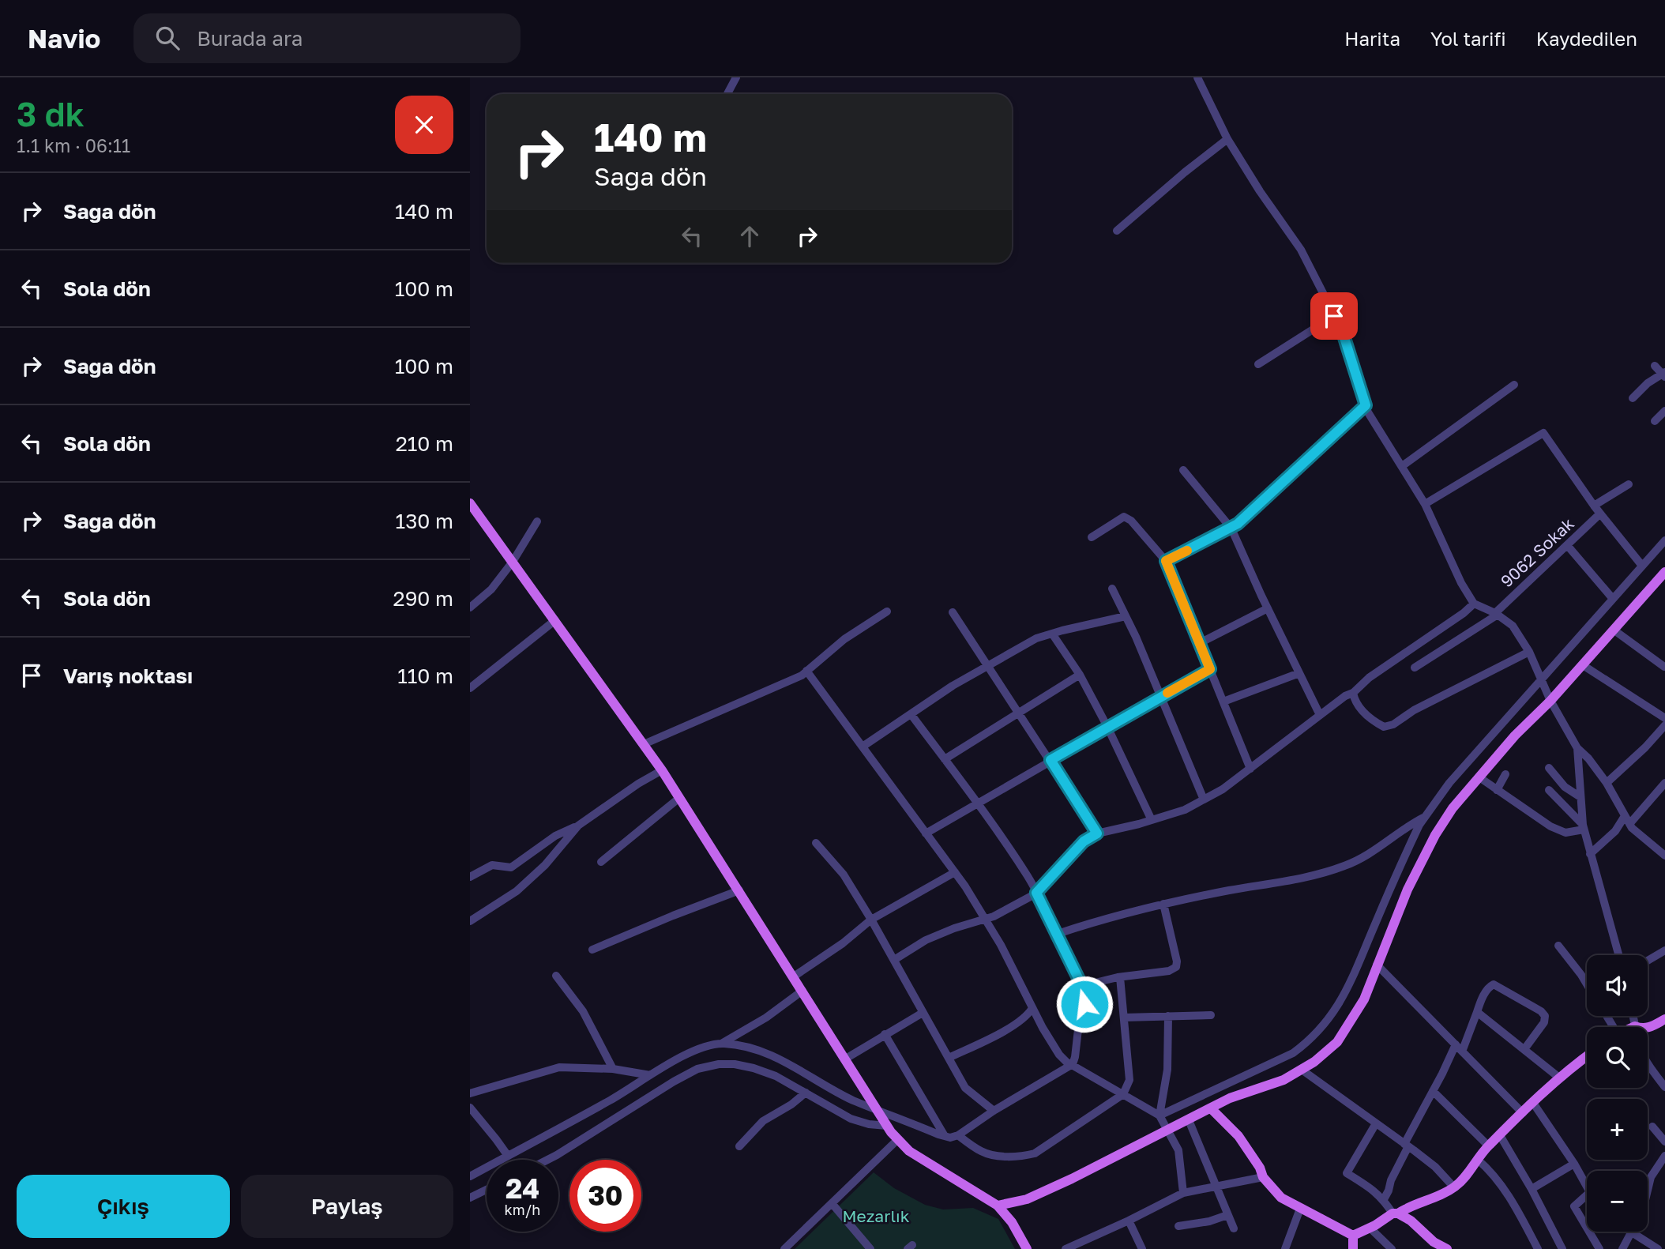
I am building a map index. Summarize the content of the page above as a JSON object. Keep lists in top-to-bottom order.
{
  "streets": {
    "street": ["9062 Sokak"]
  },
  "parks": ["Mezarlık"],
  "page": {
    "header": "Navio",
    "search": "Burada ara",
    "nav": ["Harita", "Yol tarifi", "Kaydedilen"],
    "heading": ["3 dk", "1.1 km · 06:11"],
    "turn": ["140 m", "Sağa dön"],
    "list": [
      {
        "name": "Sağa dön",
        "value": "140 m"
      },
      {
        "name": "Sola dön",
        "value": "100 m"
      },
      {
        "name": "Sağa dön",
        "value": "100 m"
      },
      {
        "name": "Sola dön",
        "value": "210 m"
      },
      {
        "name": "Sağa dön",
        "value": "130 m"
      },
      {
        "name": "Sola dön",
        "value": "290 m"
      },
      {
        "name": "Varış noktası",
        "value": "110 m"
      }
    ],
    "map_buttons": ["+", "−"],
    "speed": "24 km/h",
    "limit": "30",
    "buttons": ["Çıkış", "Paylaş"]
  }
}
